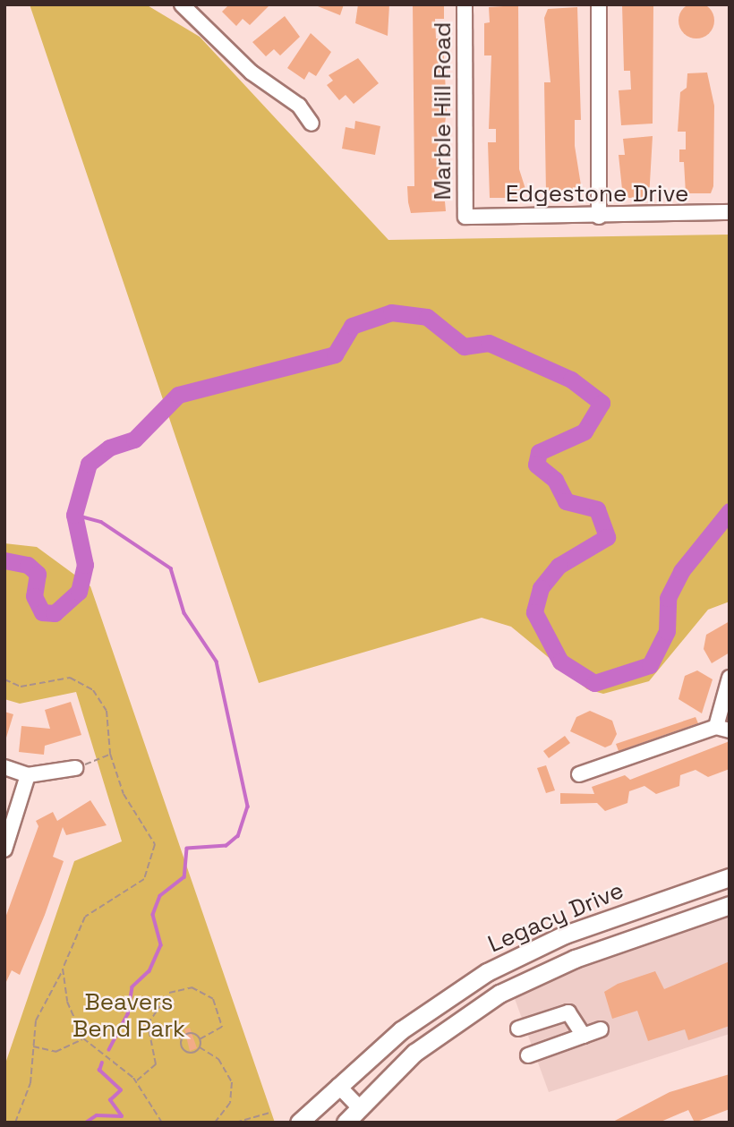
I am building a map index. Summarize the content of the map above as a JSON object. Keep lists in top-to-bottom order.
{
  "streets": {
    "main road": ["Legacy Drive"],
    "street": ["Marble Hill Road", "Edgestone Drive"]
  },
  "crossings": [
    ["Marble Hill Road", "Edgestone Drive"]
  ],
  "parks": ["Beavers Bend Park"]
}
